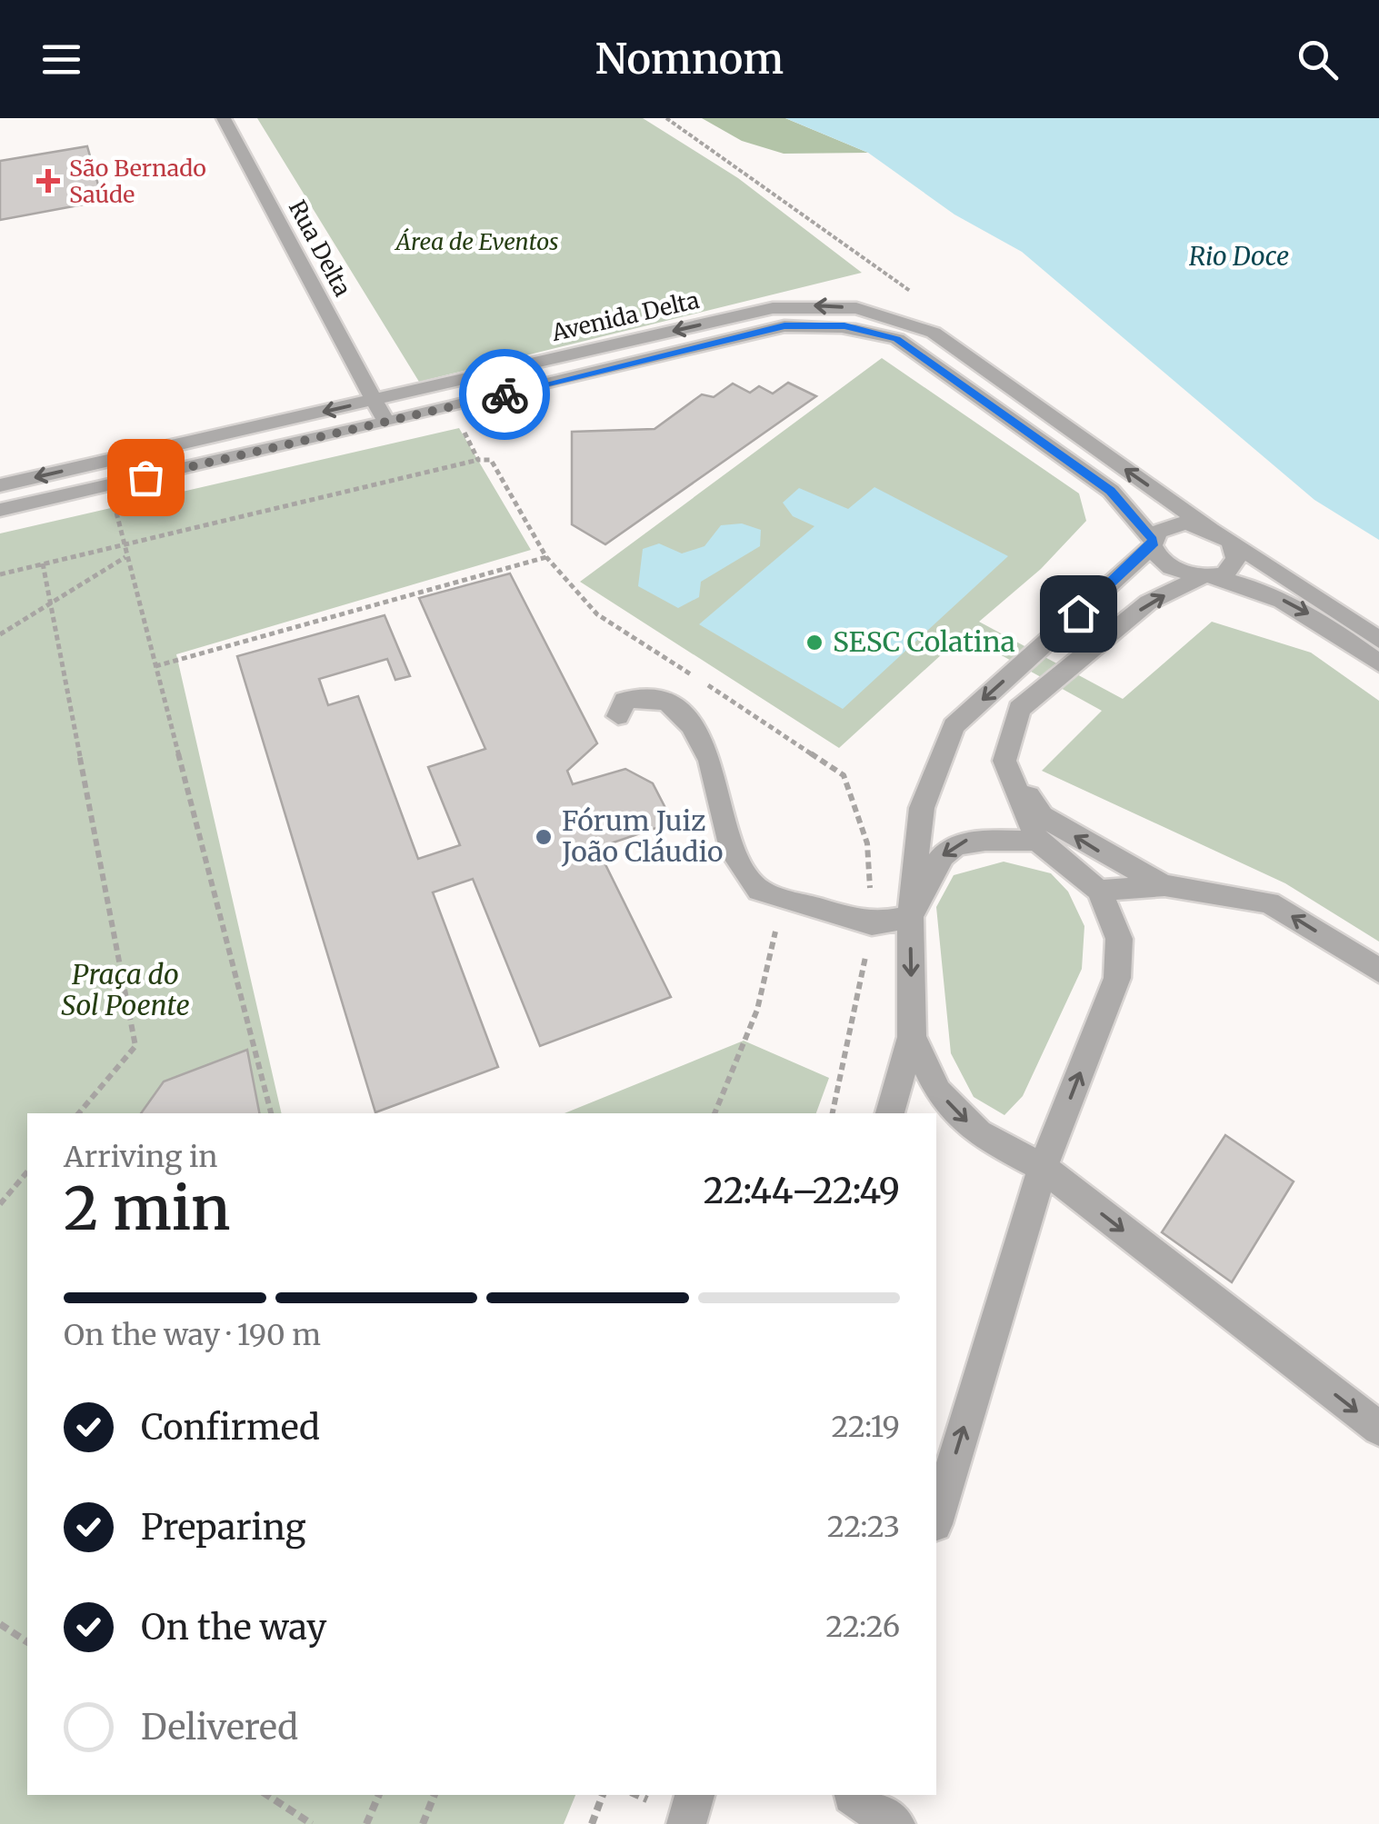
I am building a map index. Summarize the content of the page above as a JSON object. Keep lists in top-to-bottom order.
{
  "streets": {
    "street": ["Rua Delta", "Avenida Delta"]
  },
  "crossings": [
    ["Rua Delta", "Avenida Delta"]
  ],
  "water": ["Rio Doce"],
  "parks": ["Área de Eventos", "Praça do Sol Poente"],
  "places": {
    "health": ["São Bernado Saúde"],
    "other": ["SESC Colatina", "Fórum Juiz João Cláudio"]
  },
  "page": {
    "header": "Nomnom",
    "heading": ["2 min", "Arriving in", "22:44–22:49"],
    "bar": "On the way · 190 m",
    "list": [
      ["Confirmed", "22:19"],
      ["Preparing", "22:23"],
      ["On the way", "22:26"],
      "Delivered"
    ]
  }
}
